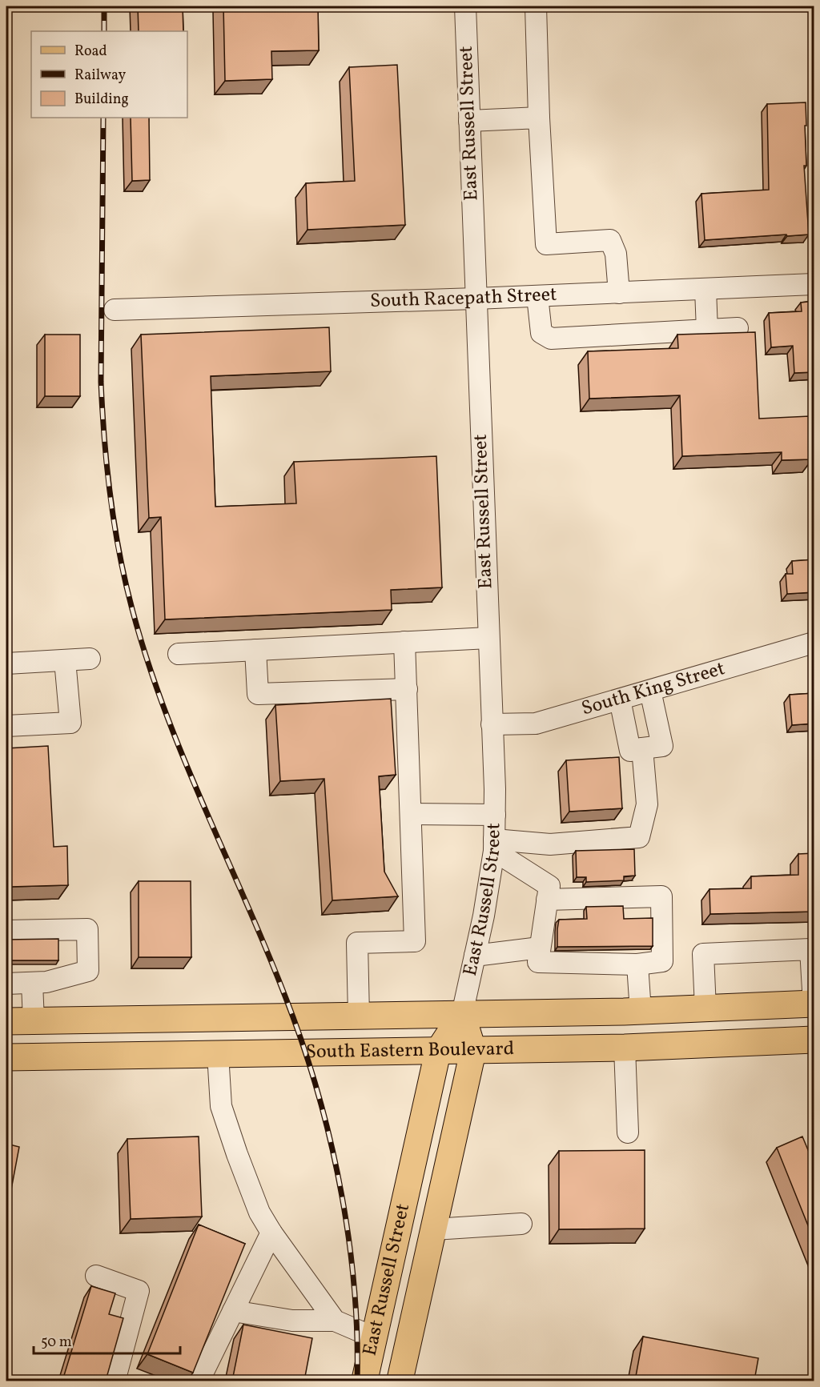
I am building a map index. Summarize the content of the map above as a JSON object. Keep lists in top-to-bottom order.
{
  "streets": {
    "highway": ["South Eastern Boulevard"],
    "main road": ["East Russell Street"],
    "street": ["South Racepath Street", "South King Street"]
  },
  "crossings": [
    ["East Russell Street", "South Racepath Street"],
    ["East Russell Street", "South King Street"],
    ["East Russell Street", "South Eastern Boulevard"]
  ],
  "legend": ["Road", "Railway", "Building"],
  "scale_bar": "50 m"
}
